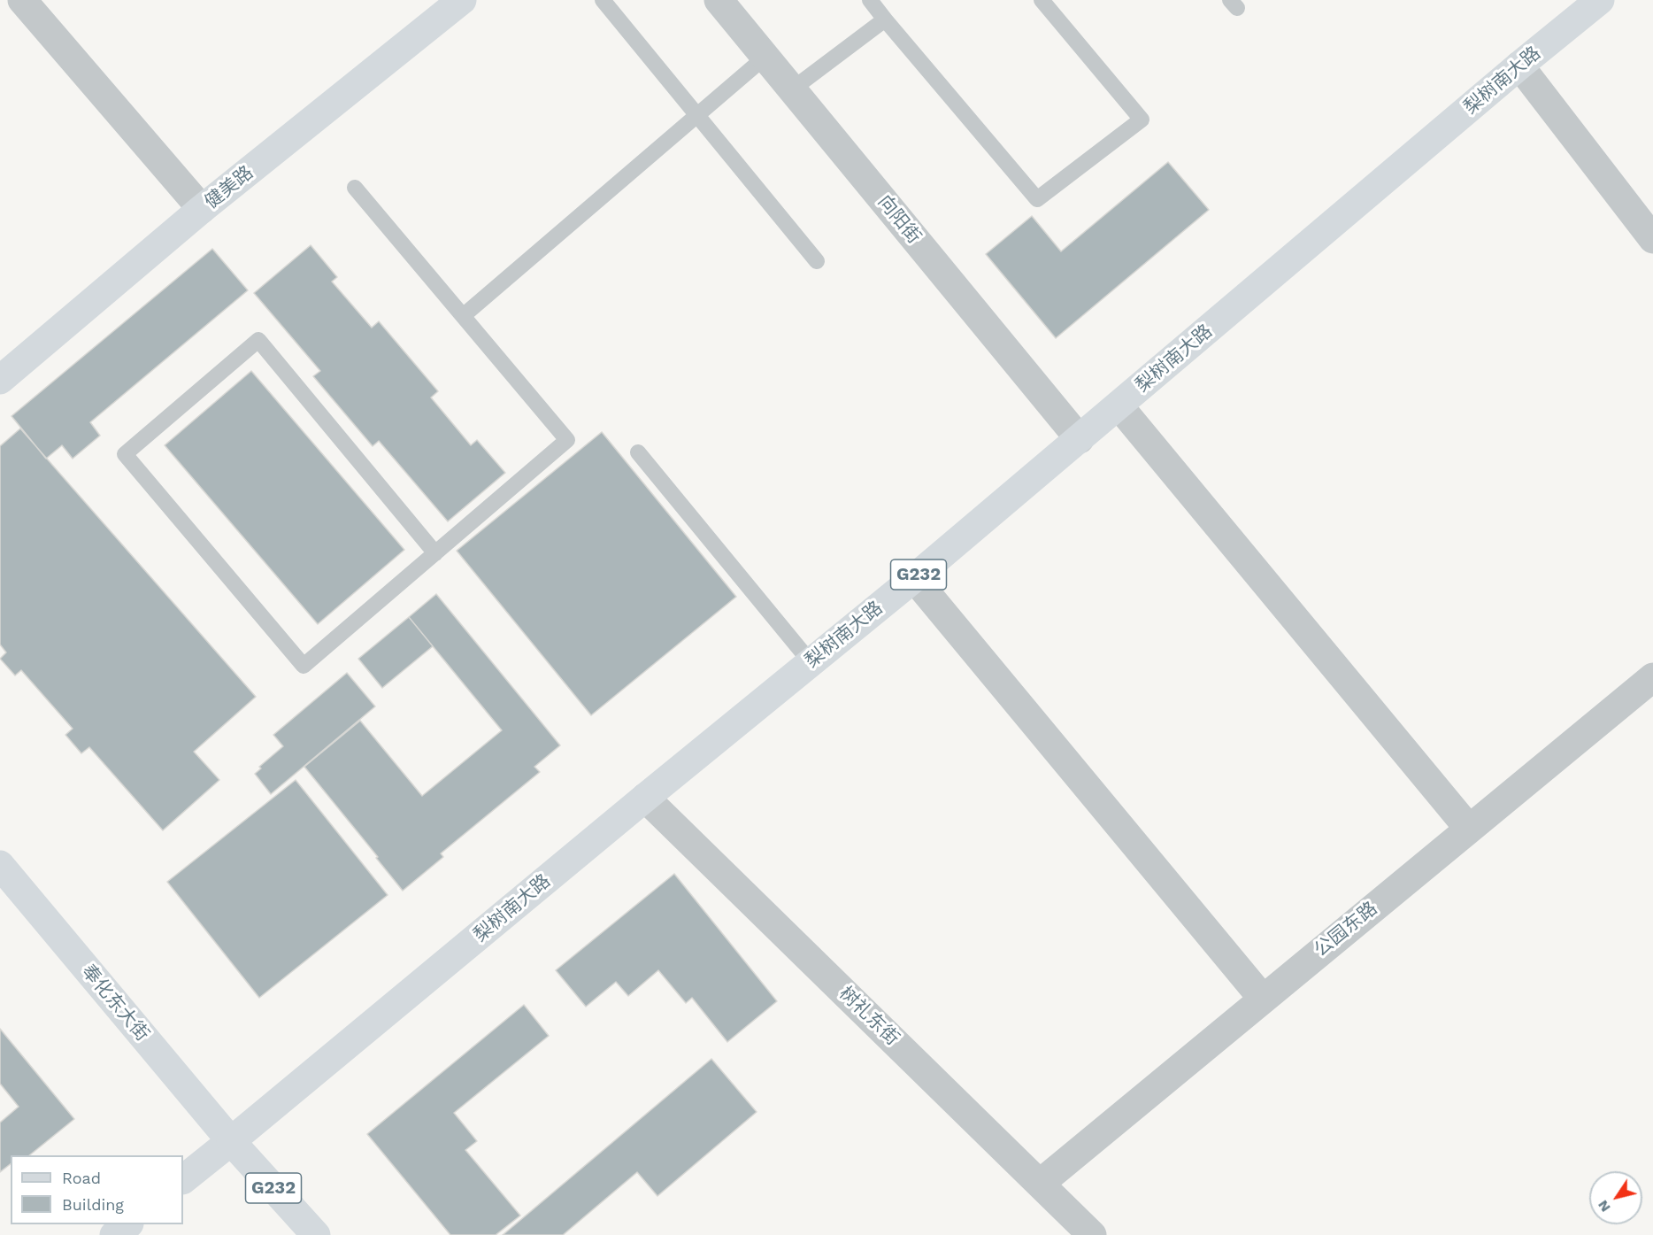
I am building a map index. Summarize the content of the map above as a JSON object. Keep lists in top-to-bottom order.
{
  "streets": {
    "main road": [
      "梨树南大路",
      "健美路",
      "G232",
      "奉化东大街"
    ],
    "street": ["向阳街", "公园东路", "树礼东街"]
  },
  "crossings": [
    ["梨树南大路", "向阳街"],
    ["梨树南大路", "G232"],
    ["梨树南大路", "奉化东大街"],
    ["梨树南大路", "树礼东街"],
    ["G232", "奉化东大街"],
    ["公园东路", "树礼东街"]
  ],
  "legend": ["Road", "Building"],
  "north": "bottom left"
}
